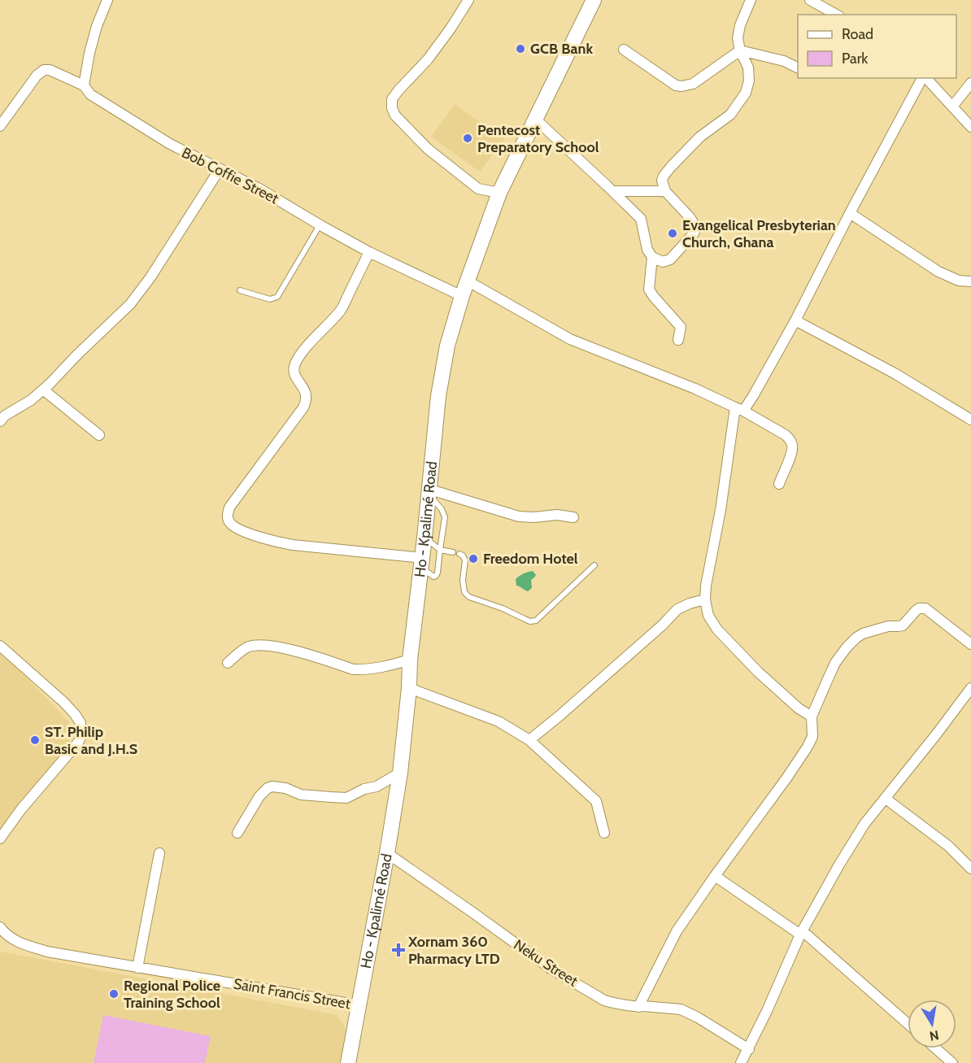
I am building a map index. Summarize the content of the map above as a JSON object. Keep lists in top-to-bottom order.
{
  "streets": {
    "main road": ["Ho - Kpalimé Road"],
    "street": ["Bob Coffie Street", "Neku Street", "Saint Francis Street"]
  },
  "crossings": [
    ["Bob Coffie Street", "Ho - Kpalimé Road"],
    ["Ho - Kpalimé Road", "Neku Street"],
    ["Ho - Kpalimé Road", "Saint Francis Street"]
  ],
  "places": {
    "other": [
      "GCB Bank",
      "Pentecost Preparatory School",
      "Evangelical Presbyterian Church, Ghana",
      "Freedom Hotel",
      "ST. Philip Basic and J.H.S",
      "Regional Police Training School"
    ],
    "health": ["Xornam 360 Pharmacy LTD"]
  },
  "legend": ["Road", "Park"],
  "north": "bottom"
}
